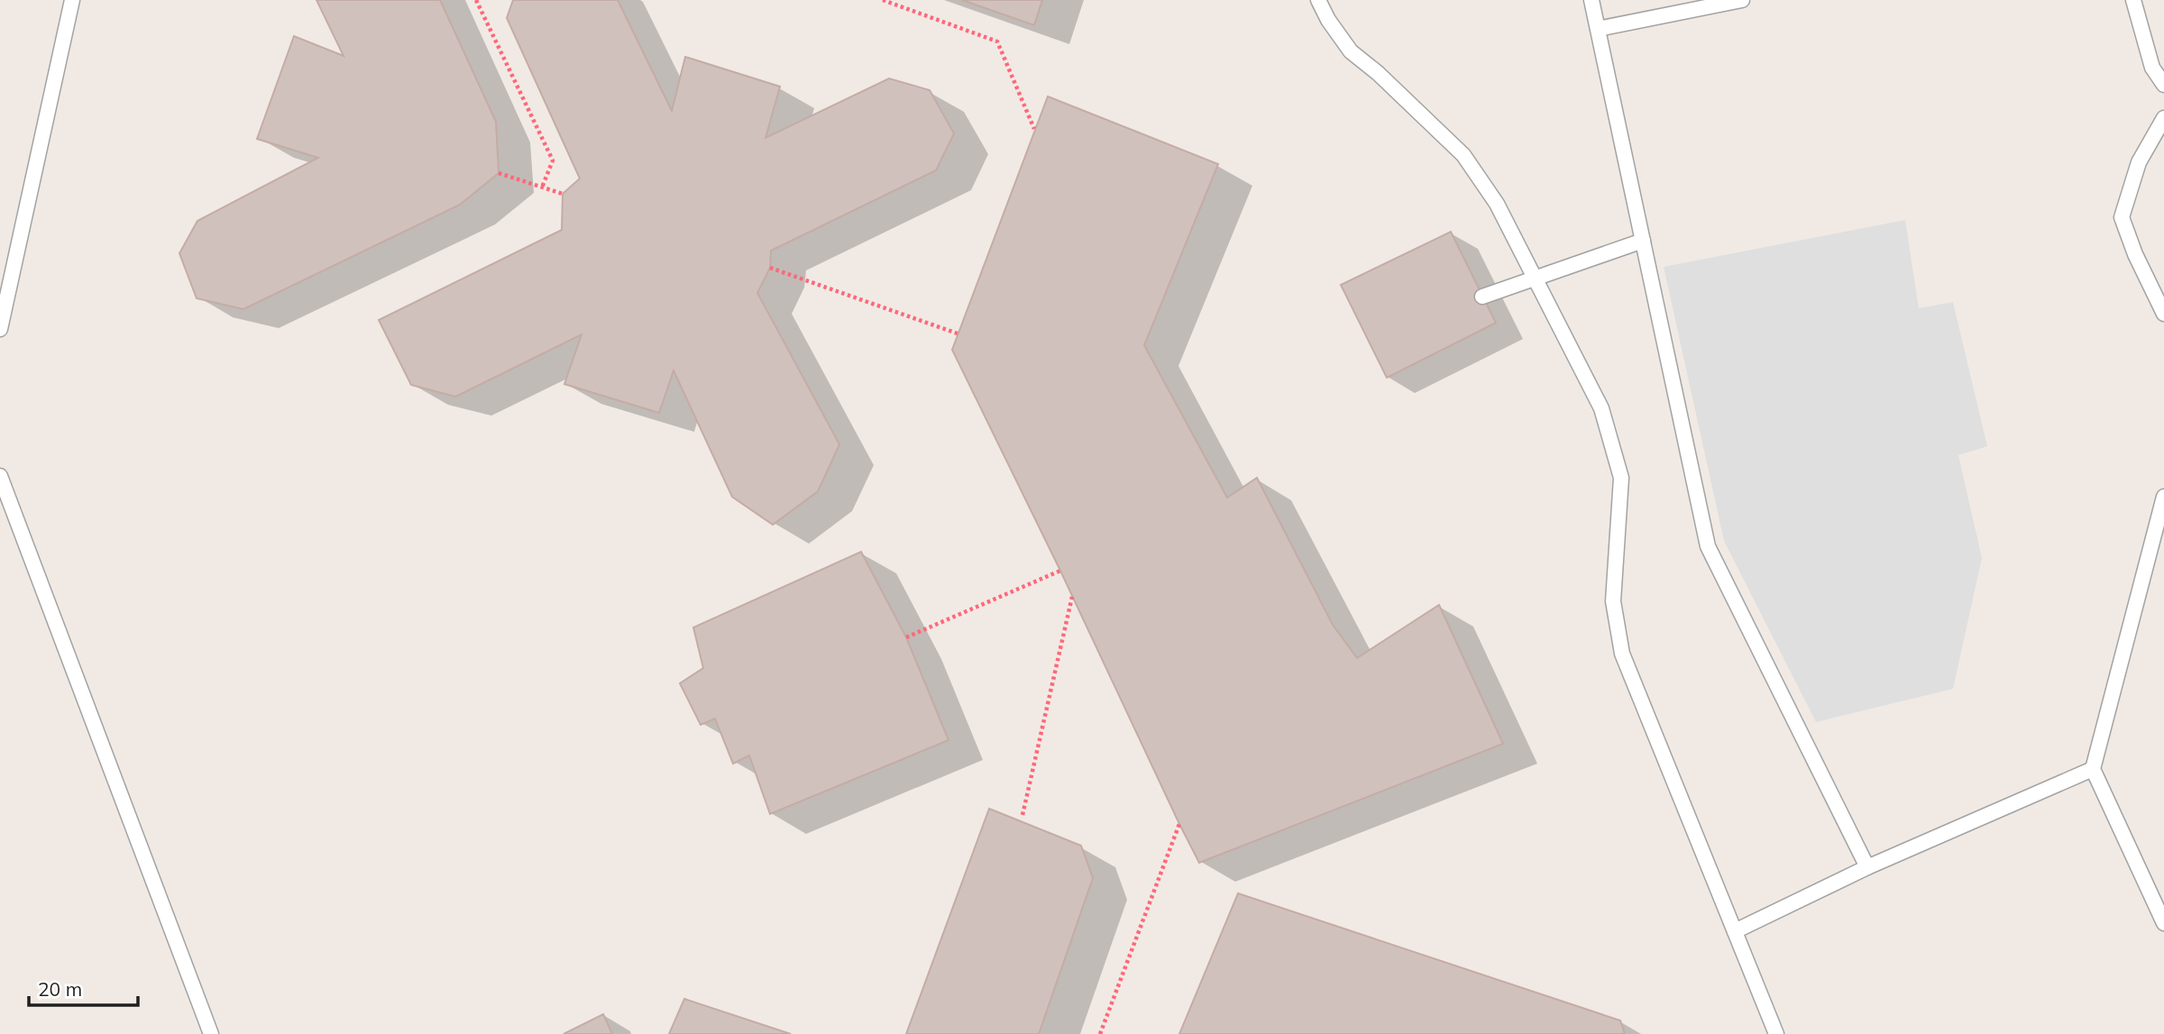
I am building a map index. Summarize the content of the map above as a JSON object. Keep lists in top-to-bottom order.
{
  "scale_bar": "20 m"
}
